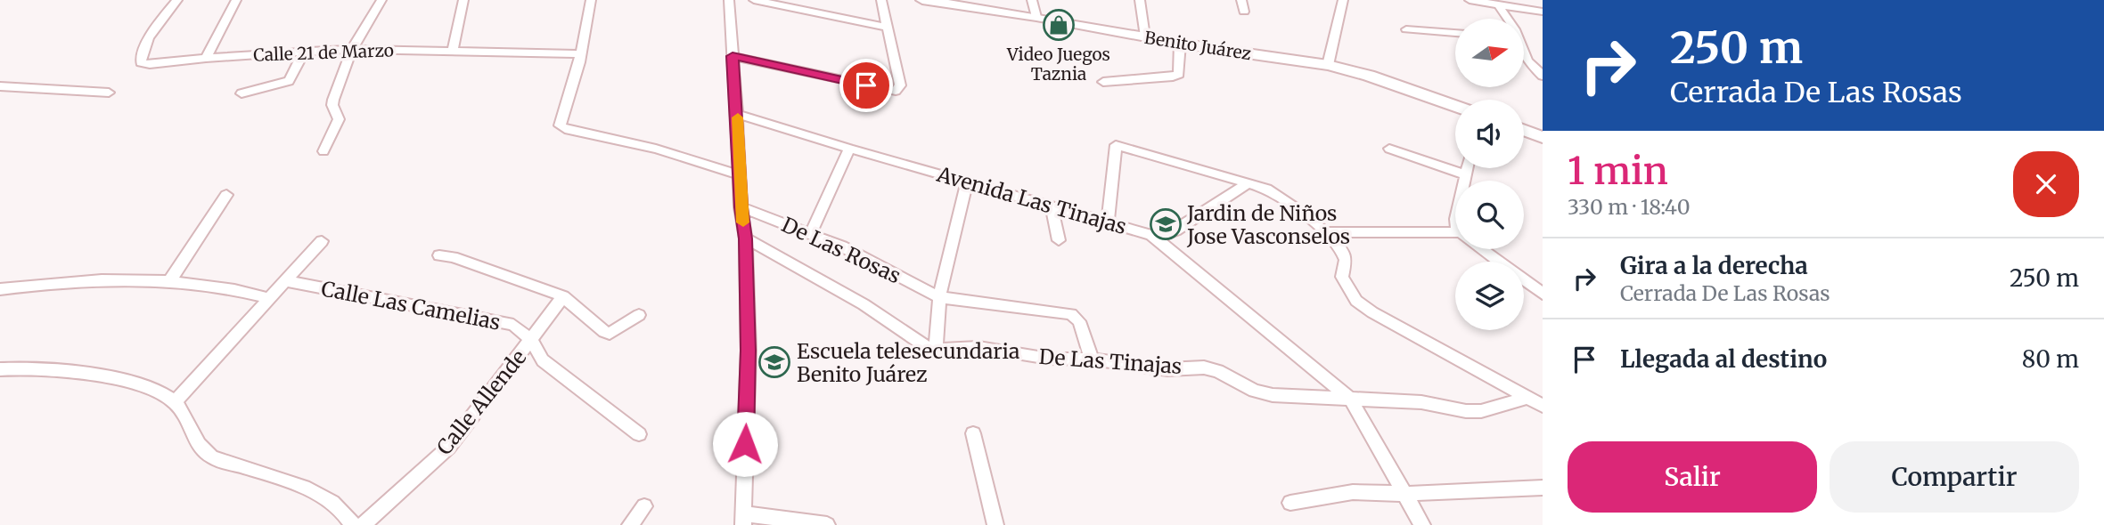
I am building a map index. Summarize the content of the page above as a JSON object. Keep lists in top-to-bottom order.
{
  "streets": {
    "street": [
      "Benito Juárez",
      "Calle 21 de Marzo",
      "Avenida Las Tinajas",
      "De Las Rosas",
      "Calle Las Camelias",
      "De Las Tinajas",
      "Calle Allende"
    ]
  },
  "crossings": [
    ["Avenida Las Tinajas", "De Las Tinajas"],
    ["De Las Rosas", "De Las Tinajas"],
    ["Calle Las Camelias", "Calle Allende"]
  ],
  "places": {
    "shop": ["Video Juegos Taznia"],
    "school or university": ["Jardin de Niños Jose Vasconselos", "Escuela telesecundaria Benito Juárez"]
  },
  "north": "right",
  "page": {
    "turn": ["250 m", "Cerrada De Las Rosas"],
    "heading": ["1 min", "330 m · 18:40"],
    "list": [
      {
        "name": "Gira a la derecha",
        "note": "Cerrada De Las Rosas",
        "value": "250 m"
      },
      {
        "name": "Llegada al destino",
        "value": "80 m"
      }
    ],
    "buttons": ["Salir", "Compartir"]
  }
}
